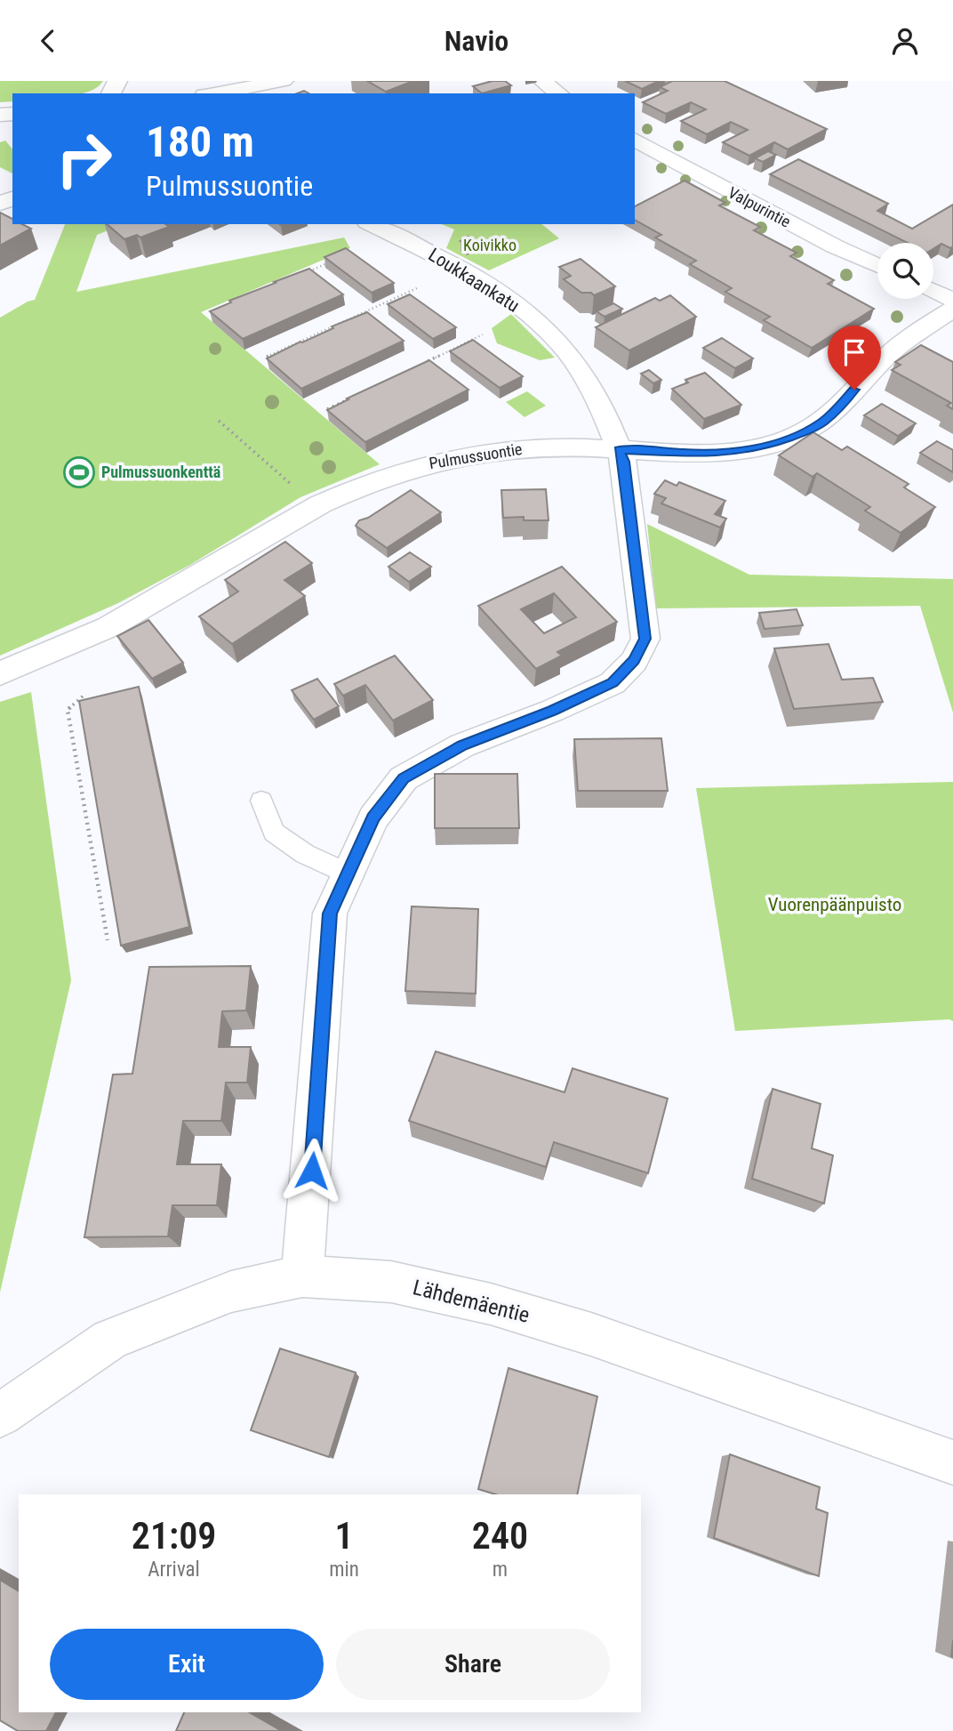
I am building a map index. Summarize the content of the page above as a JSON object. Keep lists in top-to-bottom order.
{
  "streets": {
    "street": [
      "Valpurintie",
      "Loukkaankatu",
      "Pulmussuontie",
      "Lähdemäentie"
    ]
  },
  "crossings": [
    ["Loukkaankatu", "Pulmussuontie"],
    ["Loukkaankatu", "Lähdemäentie"]
  ],
  "parks": ["Koivikko", "Vuorenpäänpuisto"],
  "places": {
    "sports": ["Pulmussuonkenttä"]
  },
  "page": {
    "header": "Navio",
    "turn": ["180 m", "Pulmussuontie"],
    "eta": [
      "21:09",
      "Arrival",
      "1",
      "min",
      "240",
      "m"
    ],
    "buttons": ["Exit", "Share"]
  }
}
